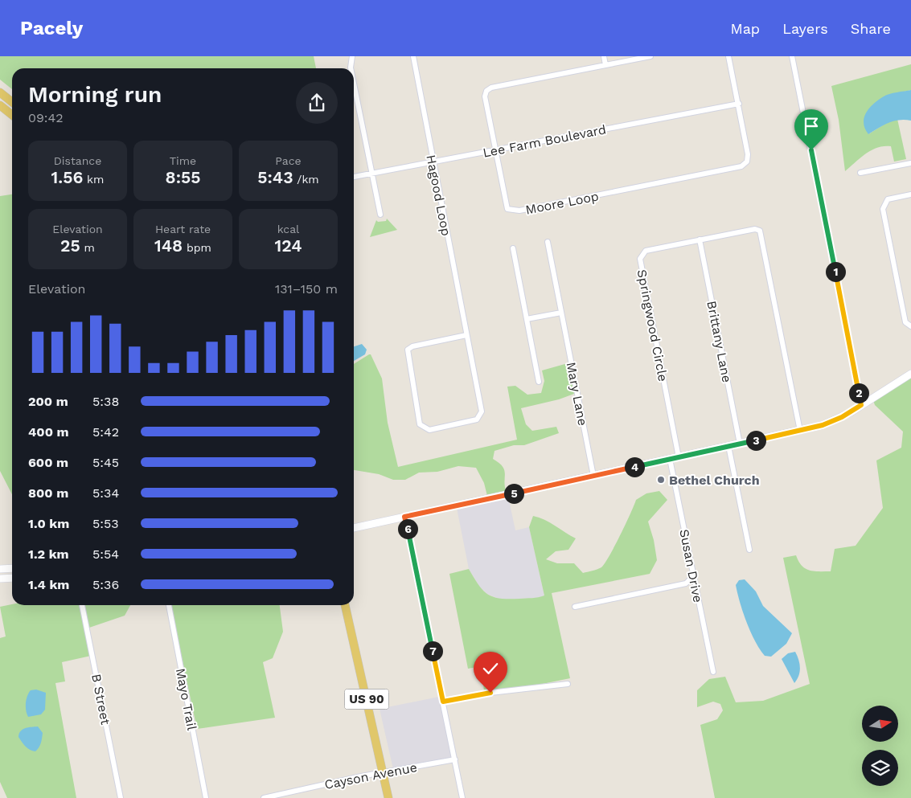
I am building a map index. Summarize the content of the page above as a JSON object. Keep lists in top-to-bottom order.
{
  "streets": {
    "main road": ["US 90"],
    "street": [
      "Lee Farm Boulevard",
      "Hagood Loop",
      "Moore Loop",
      "Springwood Circle",
      "Brittany Lane",
      "Mary Lane",
      "Susan Drive",
      "B Street",
      "Mayo Trail",
      "Cayson Avenue"
    ]
  },
  "crossings": [
    ["Lee Farm Boulevard", "Hagood Loop"],
    ["Lee Farm Boulevard", "Moore Loop"],
    ["Springwood Circle", "Brittany Lane"],
    ["US 90", "Cayson Avenue"]
  ],
  "places": ["Bethel Church"],
  "north": "right",
  "page": {
    "header": "Pacely",
    "nav": ["Map", "Layers", "Share"],
    "heading": ["Morning run", "09:42"],
    "stats": [
      ["Distance", "1.56 km"],
      ["Time", "8:55"],
      ["Pace", "5:43 /km"],
      ["Elevation", "25 m"],
      ["Heart rate", "148 bpm"],
      ["kcal", "124"]
    ],
    "pins": [
      "1",
      "2",
      "3",
      "4",
      "5",
      "6",
      "7"
    ],
    "chart": ["Elevation", "131–150 m"],
    "list": [
      {
        "name": "200 m",
        "note": "5:38"
      },
      {
        "name": "400 m",
        "note": "5:42"
      },
      {
        "name": "600 m",
        "note": "5:45"
      },
      {
        "name": "800 m",
        "note": "5:34"
      },
      {
        "name": "1.0 km",
        "note": "5:53"
      },
      {
        "name": "1.2 km",
        "note": "5:54"
      },
      {
        "name": "1.4 km",
        "note": "5:36"
      }
    ]
  }
}
